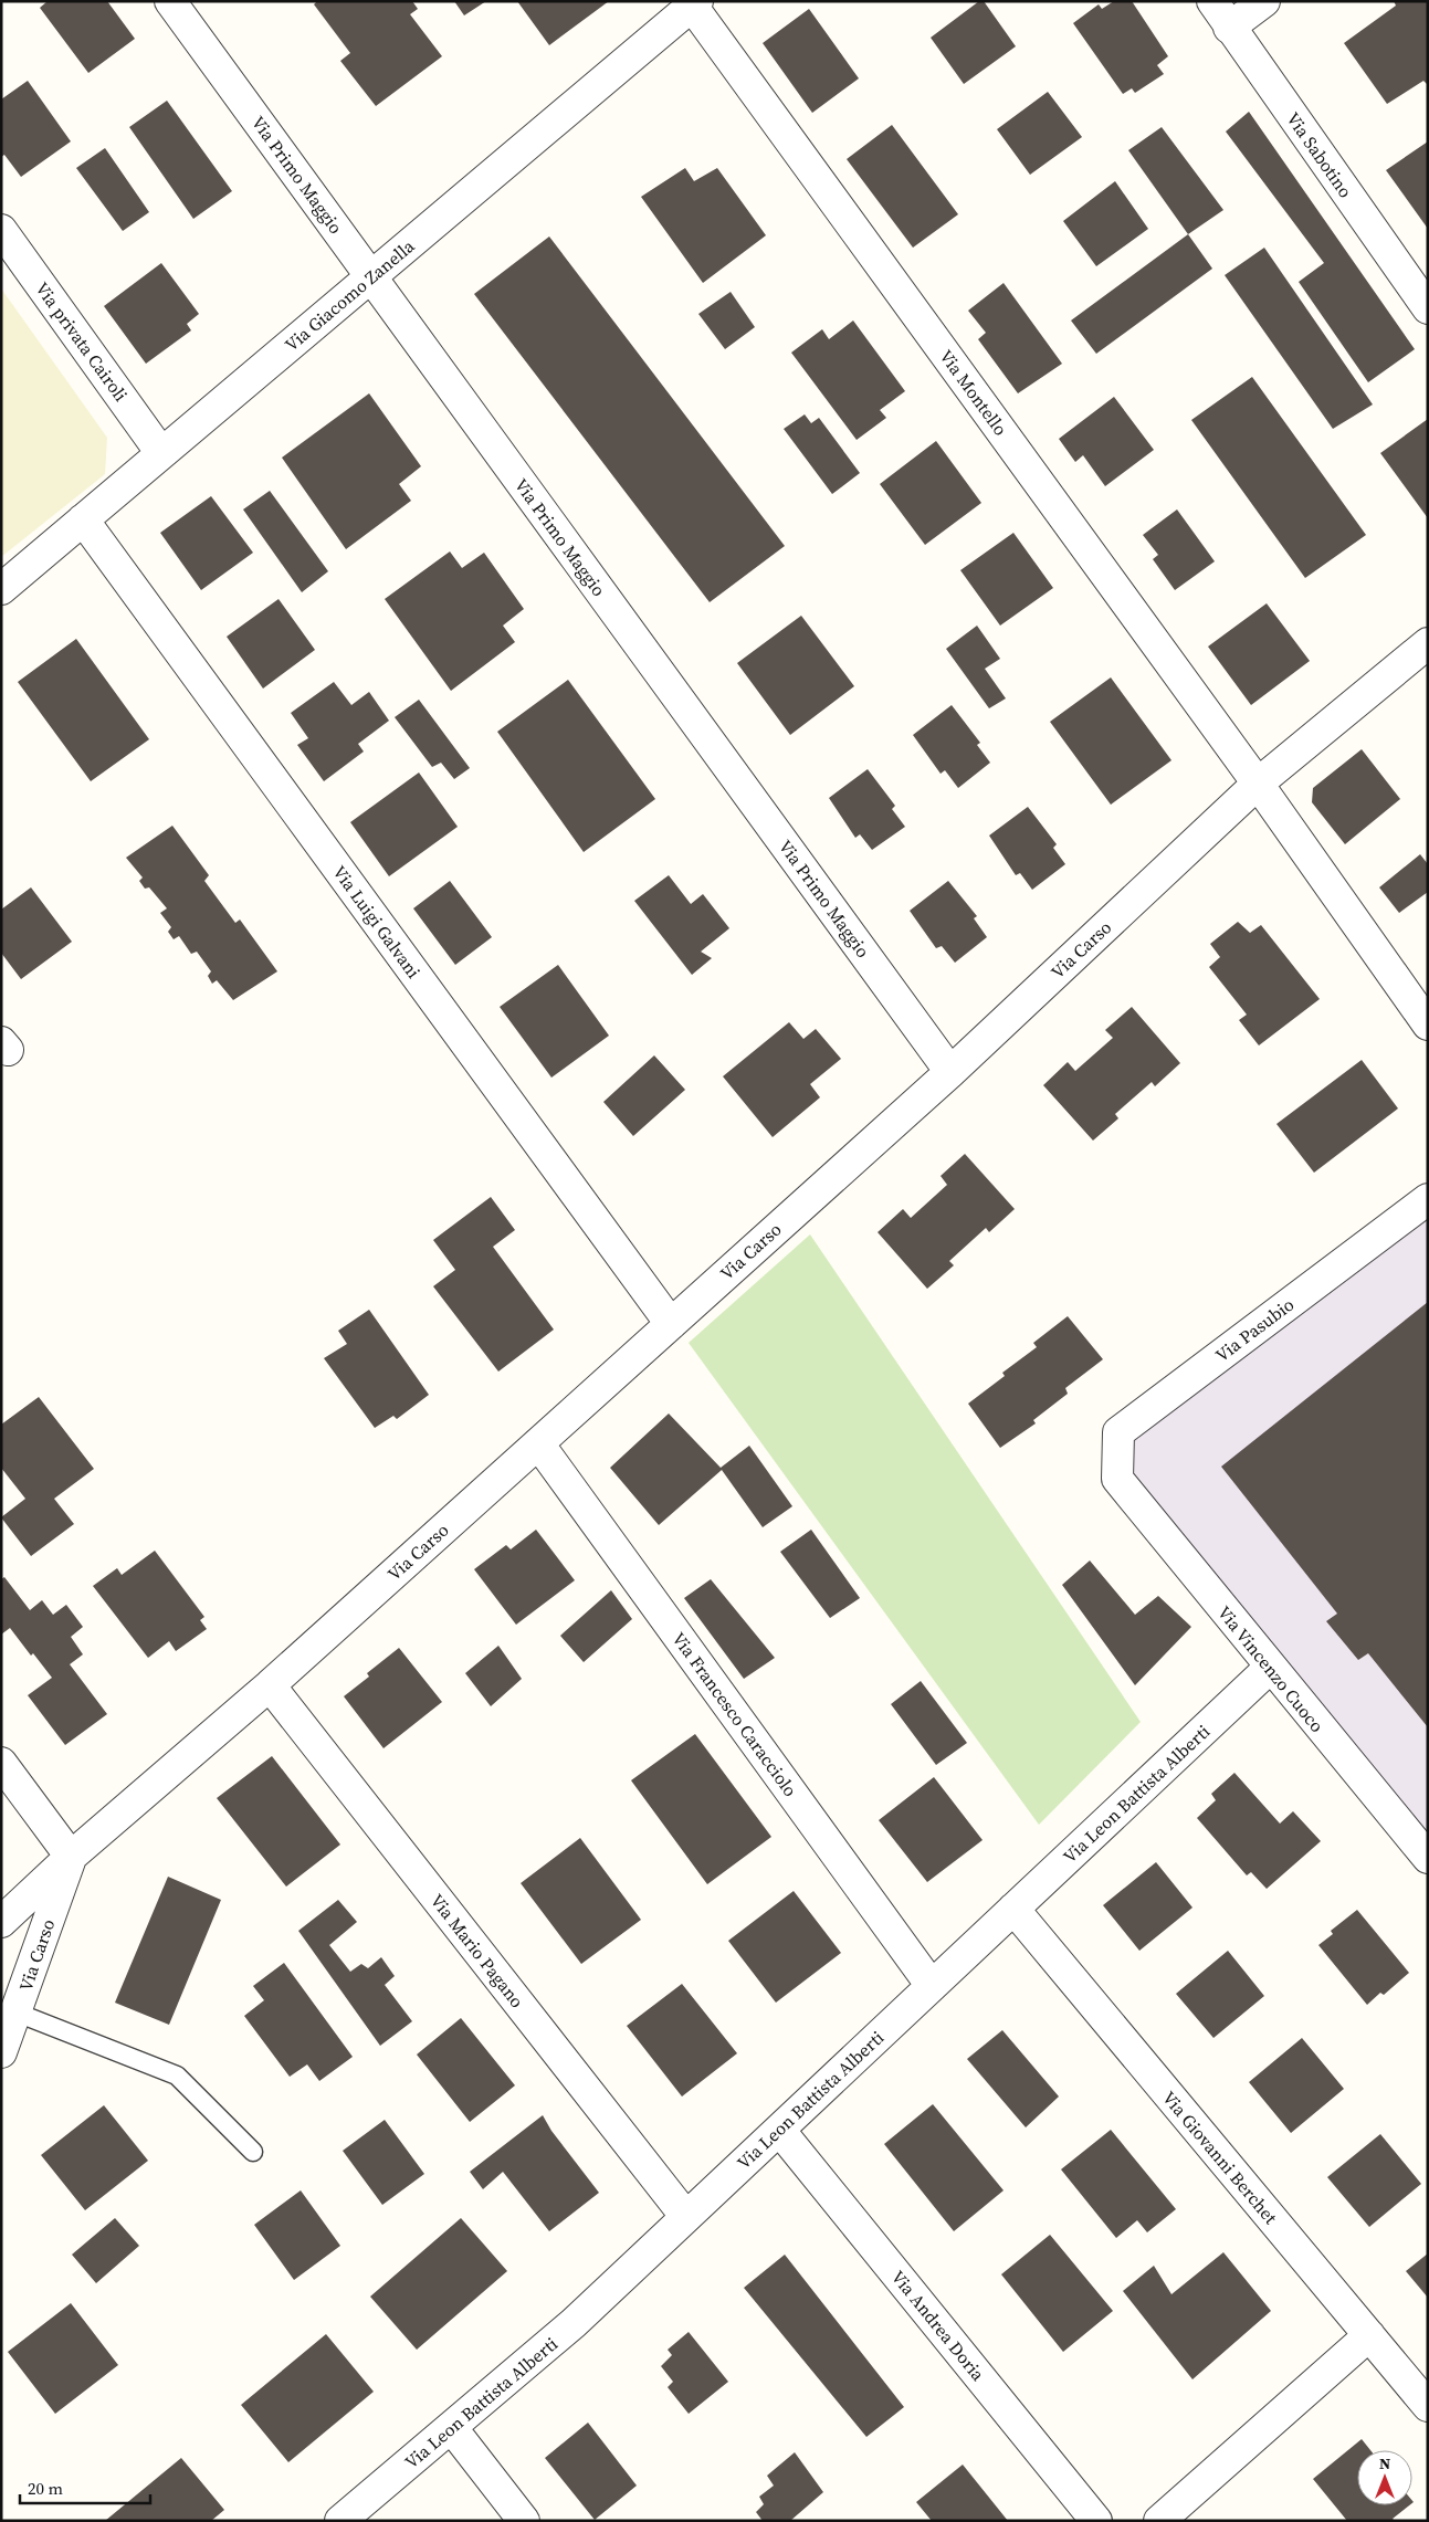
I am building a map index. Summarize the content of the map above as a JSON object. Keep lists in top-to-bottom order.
{
  "streets": {
    "street": [
      "Via Sabotino",
      "Via Primo Maggio",
      "Via Giacomo Zanella",
      "Via privata Cairoli",
      "Via Montello",
      "Via Luigi Galvani",
      "Via Carso",
      "Via Pasubio",
      "Via Vincenzo Cuoco",
      "Via Francesco Caracciolo",
      "Via Leon Battista Alberti",
      "Via Mario Pagano",
      "Via Giovanni Berchet",
      "Via Andrea Doria"
    ]
  },
  "crossings": [
    ["Via Primo Maggio", "Via Giacomo Zanella"],
    ["Via Primo Maggio", "Via Carso"],
    ["Via Giacomo Zanella", "Via privata Cairoli"],
    ["Via Giacomo Zanella", "Via Montello"],
    ["Via Giacomo Zanella", "Via Luigi Galvani"],
    ["Via Montello", "Via Carso"],
    ["Via Luigi Galvani", "Via Carso"],
    ["Via Carso", "Via Francesco Caracciolo"],
    ["Via Carso", "Via Mario Pagano"],
    ["Via Pasubio", "Via Vincenzo Cuoco"],
    ["Via Vincenzo Cuoco", "Via Leon Battista Alberti"],
    ["Via Francesco Caracciolo", "Via Leon Battista Alberti"],
    ["Via Leon Battista Alberti", "Via Mario Pagano"],
    ["Via Leon Battista Alberti", "Via Giovanni Berchet"],
    ["Via Leon Battista Alberti", "Via Andrea Doria"]
  ],
  "scale_bar": "20 m",
  "north": "top"
}
